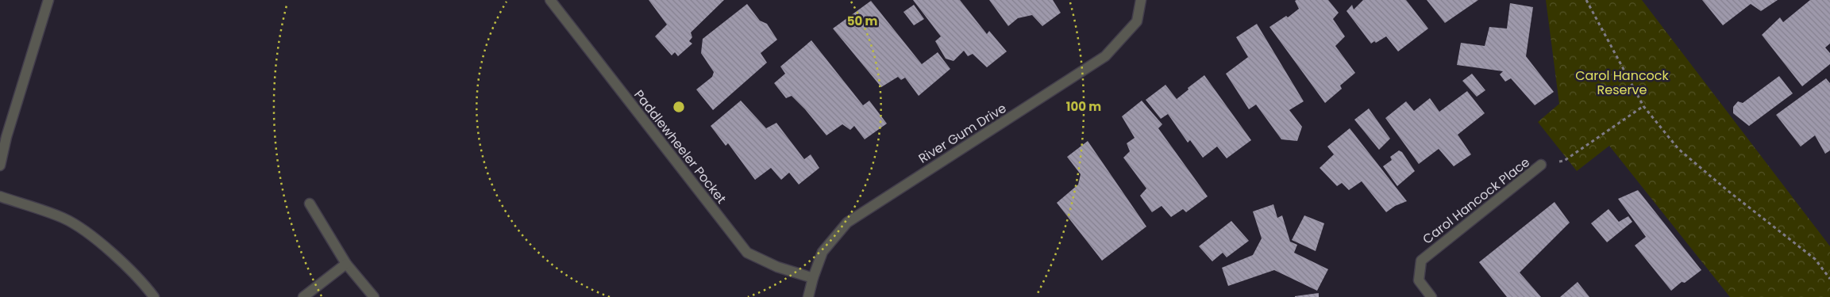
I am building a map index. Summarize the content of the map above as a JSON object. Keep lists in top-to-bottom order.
{
  "streets": {
    "street": ["River Gum Drive", "Paddlewheeler Pocket", "Carol Hancock Place"]
  },
  "crossings": [
    ["River Gum Drive", "Paddlewheeler Pocket"]
  ],
  "parks": ["Carol Hancock Reserve"],
  "rings": ["50 m", "100 m"]
}
